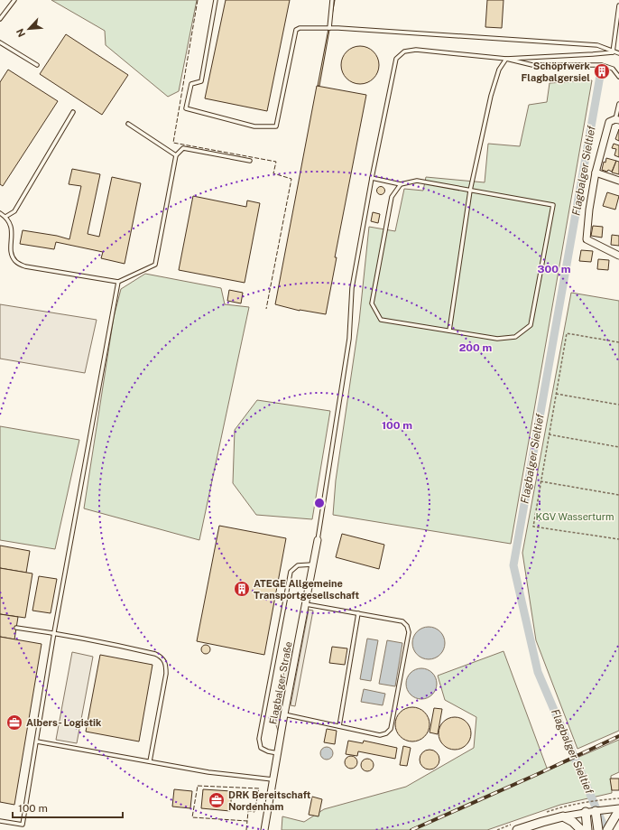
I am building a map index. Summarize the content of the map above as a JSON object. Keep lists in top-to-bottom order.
{
  "streets": {
    "street": ["Flagbalger Straße"]
  },
  "water": ["Flagbalger Sieltief"],
  "parks": ["KGV Wasserturm"],
  "places": {
    "building": ["Schöpfwerk Flagbalgersiel", "ATEGE Allgemeine Transportgesellschaft"],
    "office": ["Albers- Logistik", "DRK Bereitschaft Nordenham"]
  },
  "scale_bar": "100 m",
  "north": "bottom left",
  "rings": ["300 m", "200 m", "100 m"]
}
